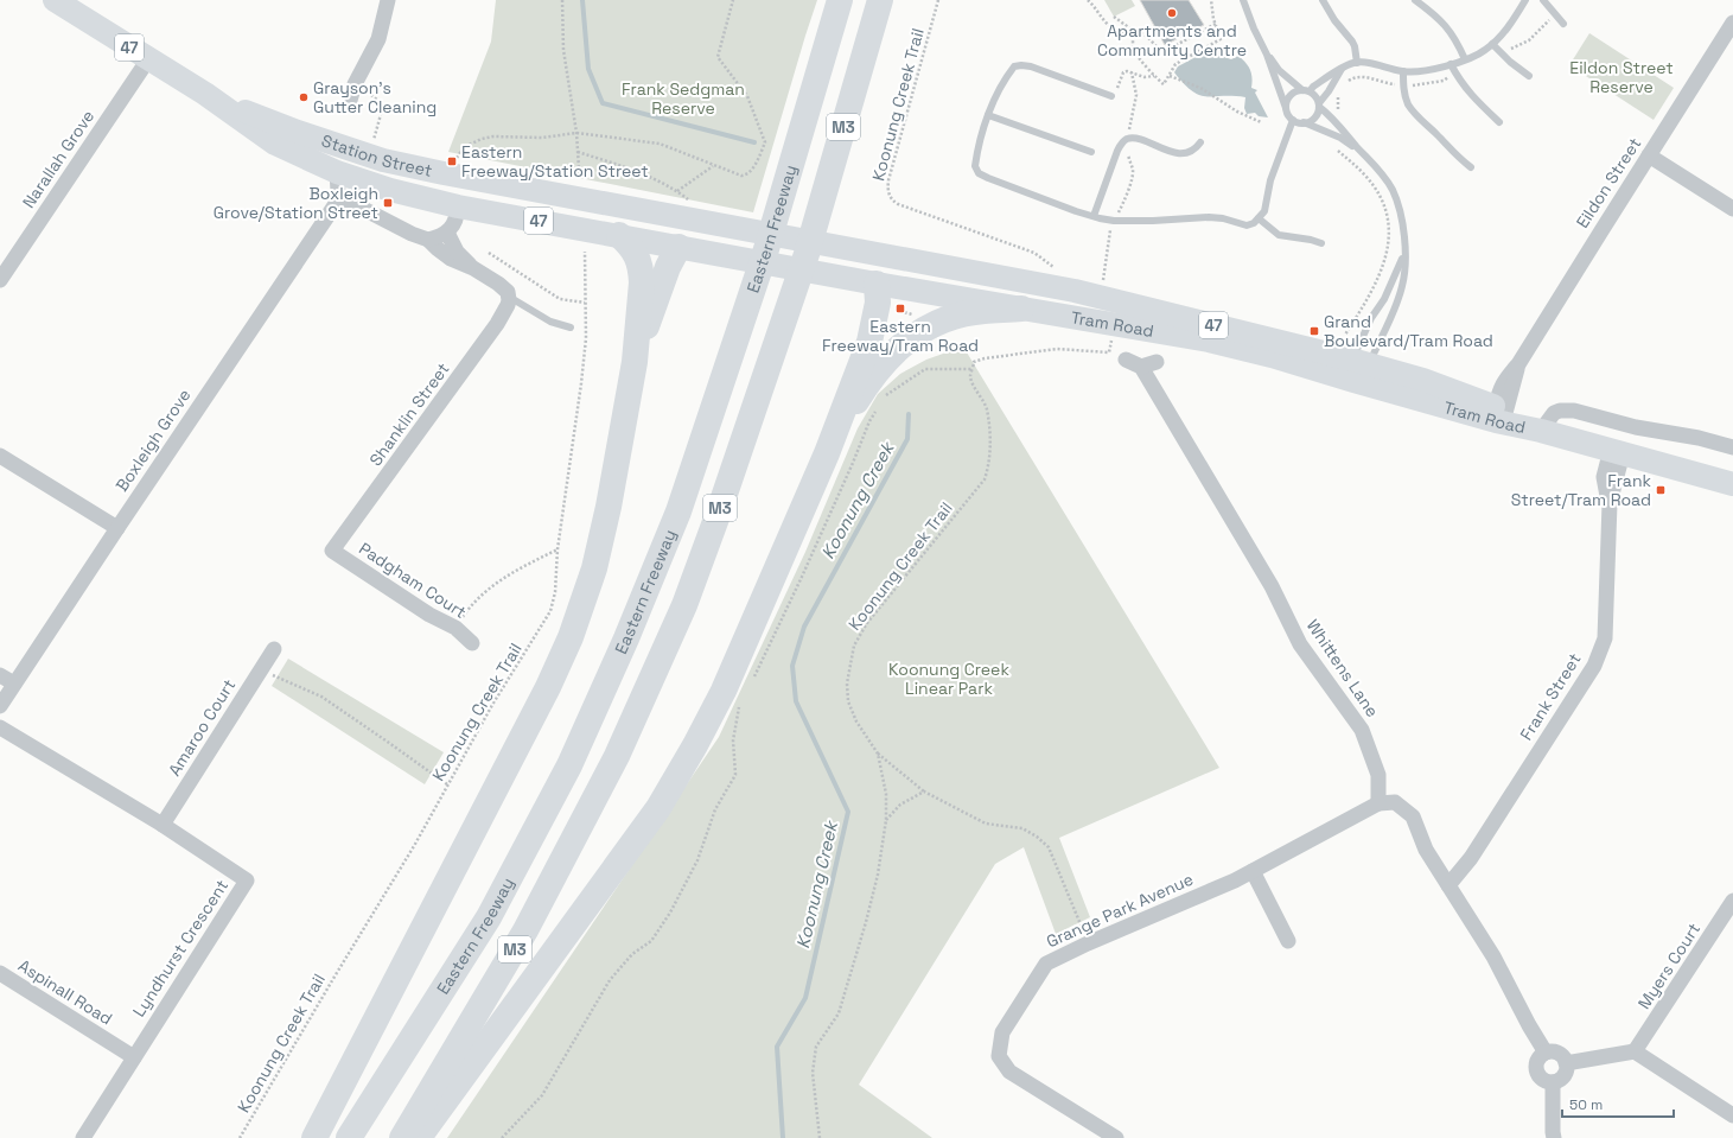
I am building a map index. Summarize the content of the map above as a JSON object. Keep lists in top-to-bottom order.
{
  "streets": {
    "highway": ["M3", "Eastern Freeway"],
    "main road": ["47", "Station Street", "Tram Road"],
    "street": [
      "Narallah Grove",
      "Eildon Street",
      "Shanklin Street",
      "Boxleigh Grove",
      "Padgham Court",
      "Whittens Lane",
      "Frank Street",
      "Amaroo Court",
      "Grange Park Avenue",
      "Lyndhurst Crescent",
      "Myers Court",
      "Aspinall Road"
    ],
    "path": ["Koonung Creek Trail"]
  },
  "crossings": [
    ["Station Street", "Narallah Grove"],
    ["Station Street", "Tram Road"],
    ["Station Street", "Boxleigh Grove"],
    ["Eildon Street", "Tram Road"],
    ["Tram Road", "Frank Street"],
    ["Shanklin Street", "Padgham Court"],
    ["Whittens Lane", "Grange Park Avenue"],
    ["Amaroo Court", "Lyndhurst Crescent"],
    ["Lyndhurst Crescent", "Aspinall Road"]
  ],
  "water": ["Koonung Creek"],
  "parks": ["Eildon Street Reserve", "Frank Sedgman Reserve", "Koonung Creek Linear Park"],
  "places": {
    "other": ["Apartments and Community Centre", "Grayson's Gutter Cleaning"],
    "transit": [
      "Eastern Freeway/Station Street",
      "Boxleigh Grove/Station Street",
      "Eastern Freeway/Tram Road",
      "Grand Boulevard/Tram Road",
      "Frank Street/Tram Road"
    ]
  },
  "scale_bar": "50 m"
}
